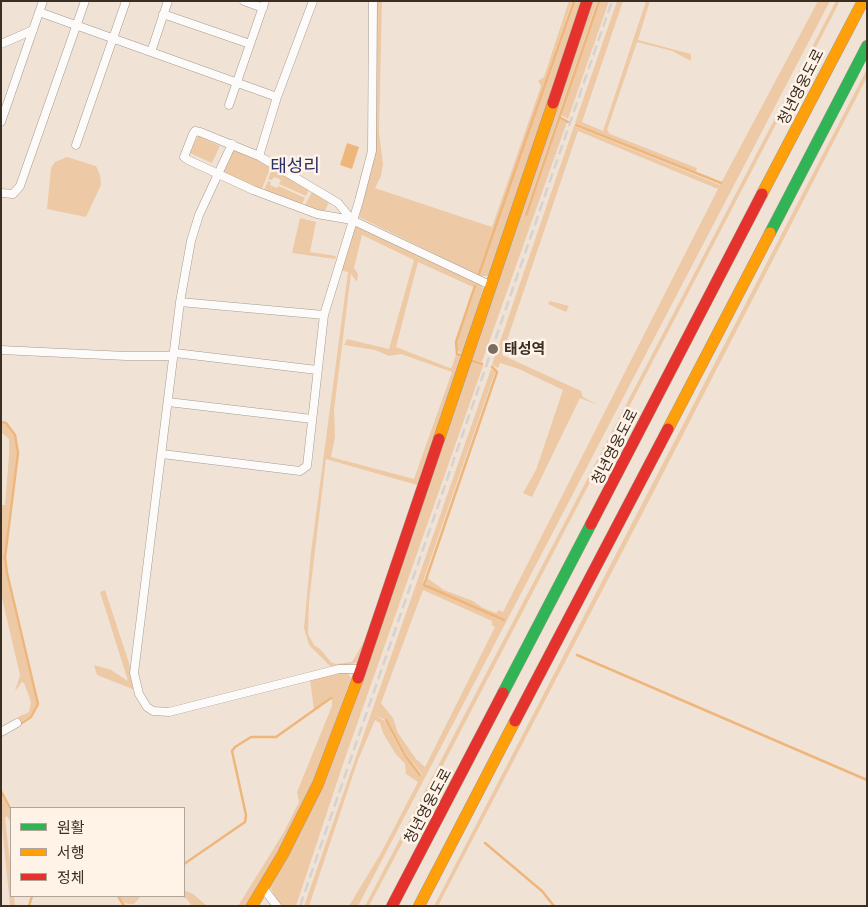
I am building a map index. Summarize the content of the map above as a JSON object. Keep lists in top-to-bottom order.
{
  "streets": {
    "main road": ["청년영웅도로"]
  },
  "districts": ["태성리"],
  "places": ["태성역"],
  "legend": ["원활", "서행", "정체"]
}
